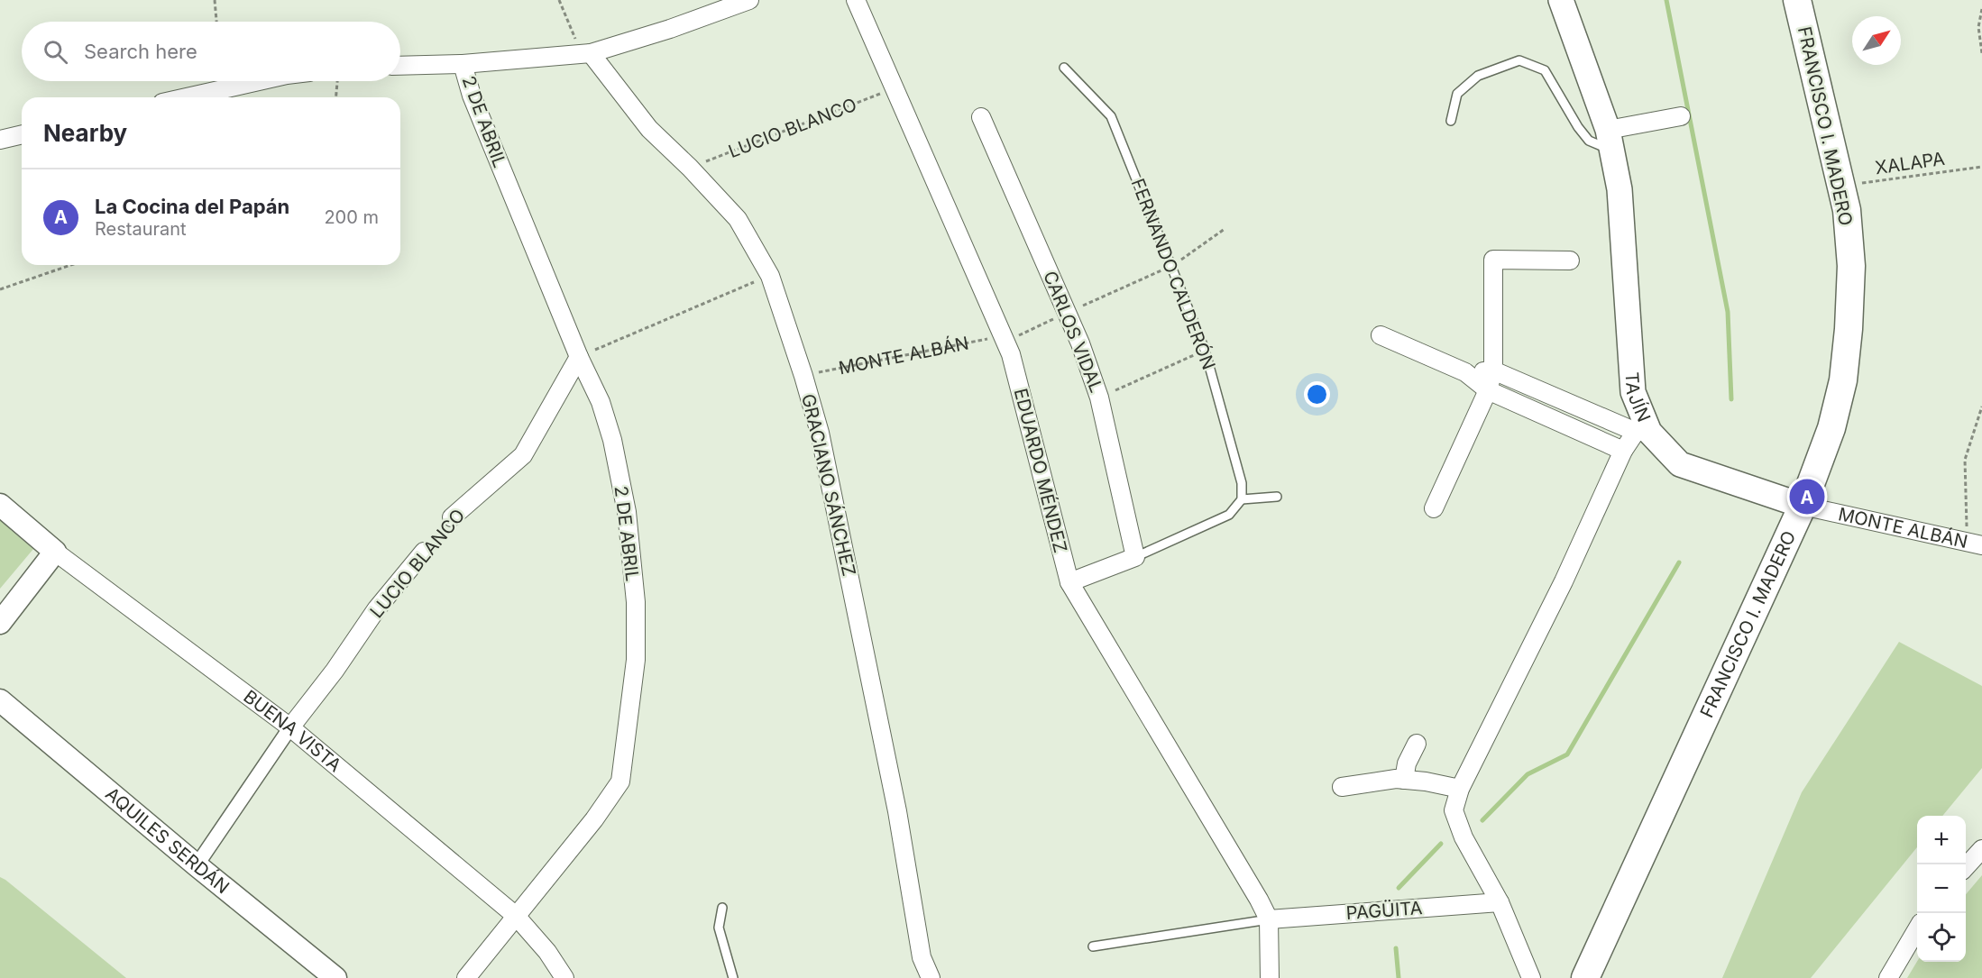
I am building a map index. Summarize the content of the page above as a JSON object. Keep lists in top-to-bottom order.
{
  "streets": {
    "main road": ["FRANCISCO I. MADERO", "MONTE ALBÁN", "TAJÍN"],
    "street": [
      "2 DE ABRIL",
      "LUCIO BLANCO",
      "CARLOS VIDAL",
      "EDUARDO MÉNDEZ",
      "GRACIANO SÁNCHEZ",
      "BUENA VISTA",
      "AQUILES SERDÁN",
      "PAGÜITA"
    ],
    "lane": ["FERNANDO CALDERÓN"],
    "path": ["XALAPA"]
  },
  "crossings": [
    ["2 DE ABRIL", "LUCIO BLANCO"],
    ["2 DE ABRIL", "BUENA VISTA"],
    ["FRANCISCO I. MADERO", "XALAPA"],
    ["FRANCISCO I. MADERO", "MONTE ALBÁN"],
    ["LUCIO BLANCO", "EDUARDO MÉNDEZ"],
    ["LUCIO BLANCO", "GRACIANO SÁNCHEZ"],
    ["LUCIO BLANCO", "BUENA VISTA"],
    ["LUCIO BLANCO", "AQUILES SERDÁN"],
    ["FERNANDO CALDERÓN", "MONTE ALBÁN"],
    ["CARLOS VIDAL", "MONTE ALBÁN"],
    ["MONTE ALBÁN", "TAJÍN"],
    ["MONTE ALBÁN", "EDUARDO MÉNDEZ"],
    ["MONTE ALBÁN", "GRACIANO SÁNCHEZ"],
    ["TAJÍN", "PAGÜITA"],
    ["EDUARDO MÉNDEZ", "PAGÜITA"]
  ],
  "north": "top right",
  "page": {
    "search": "Search here",
    "heading": "Nearby",
    "list": [
      {
        "mark": "A",
        "name": "La Cocina del Papán",
        "note": "Restaurant",
        "value": "200 m"
      }
    ],
    "pins": "A",
    "map_buttons": ["+", "−"]
  }
}
